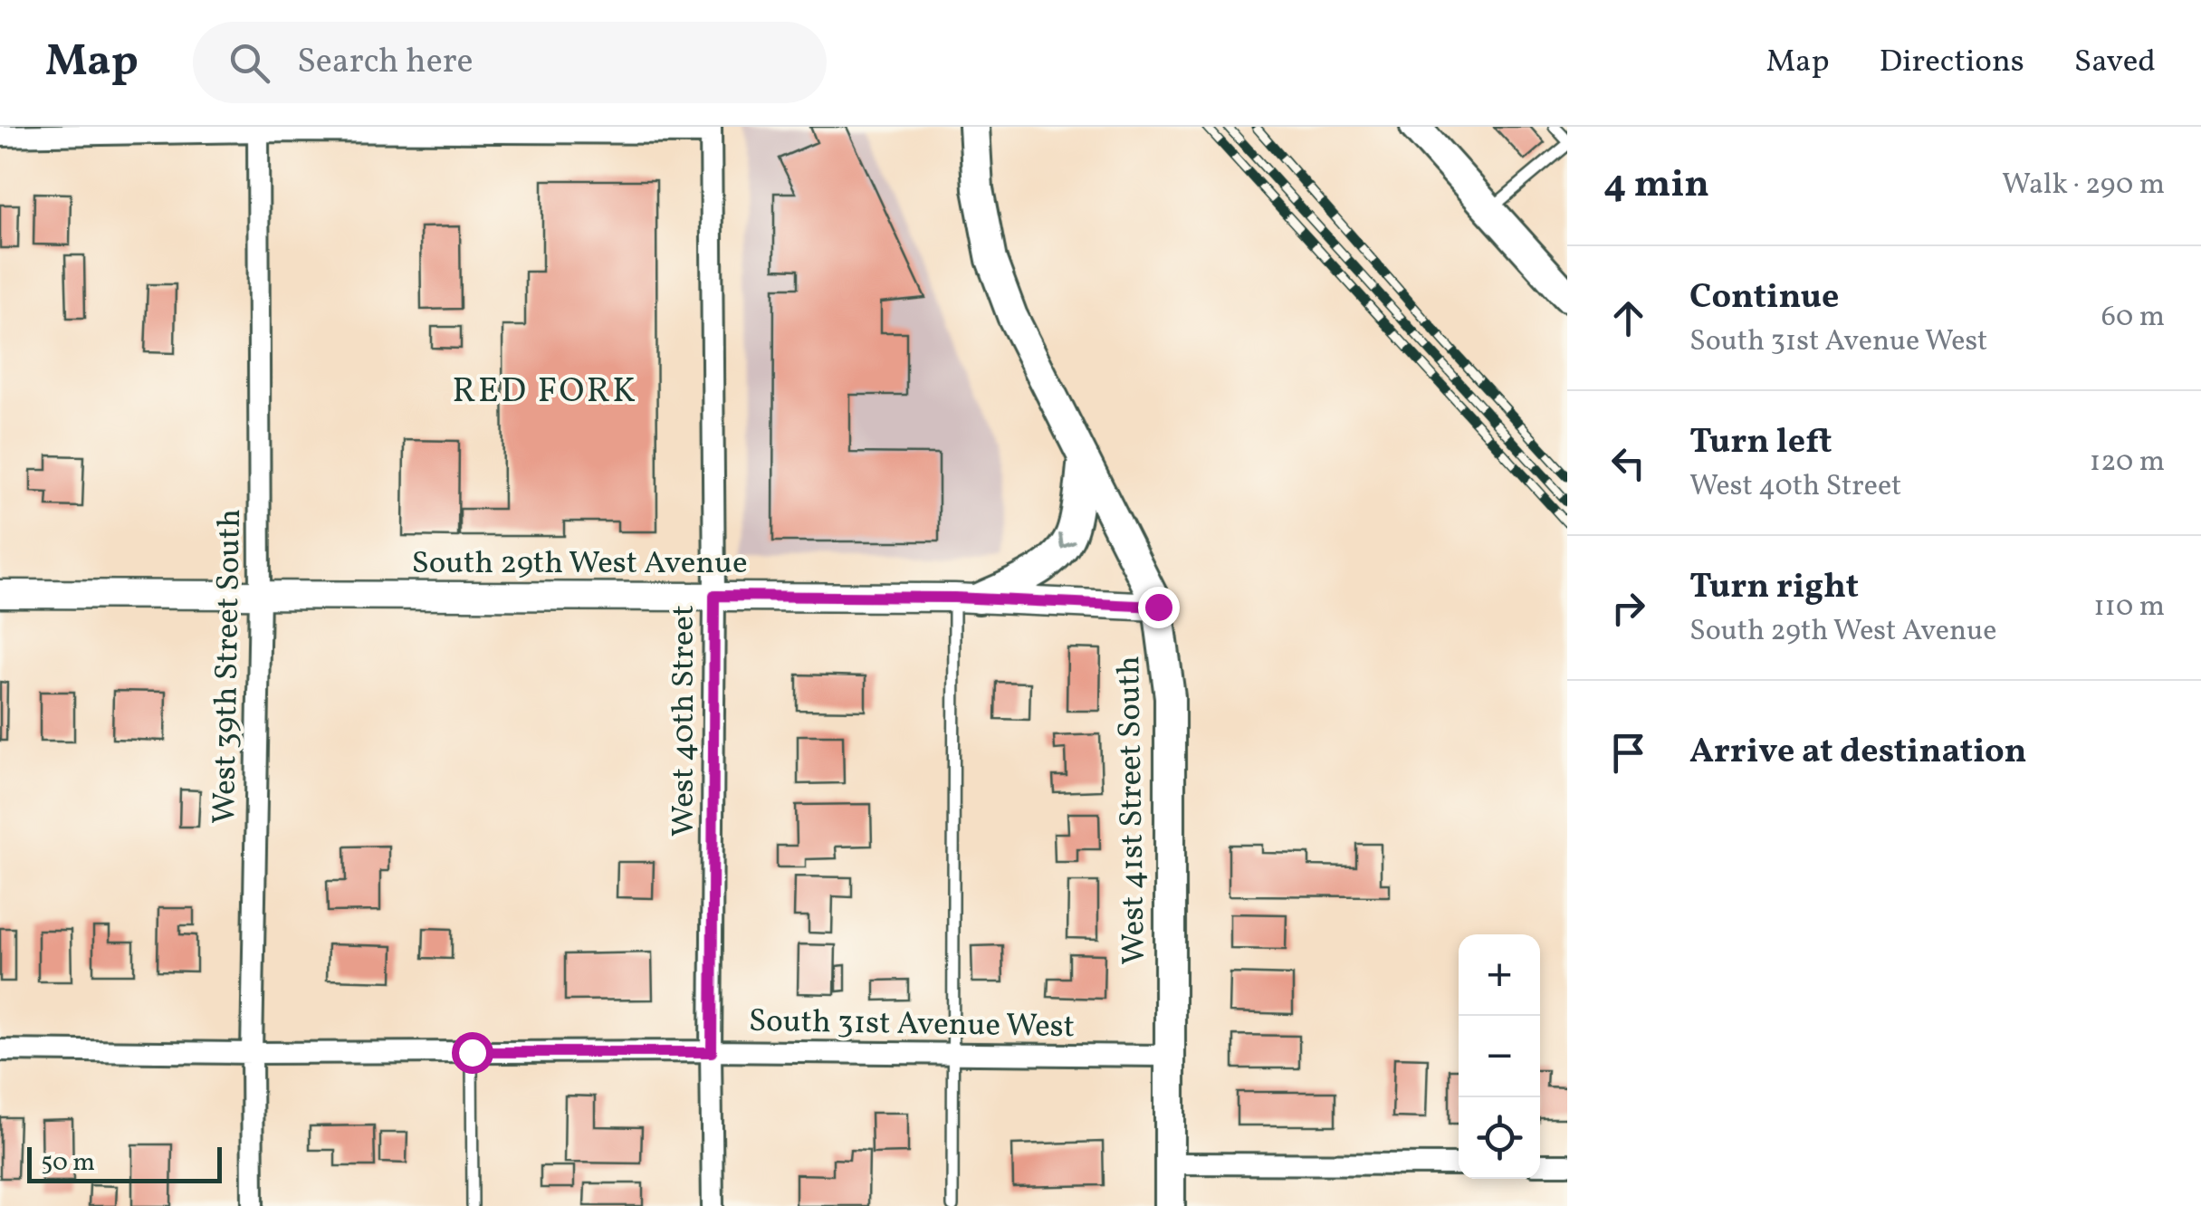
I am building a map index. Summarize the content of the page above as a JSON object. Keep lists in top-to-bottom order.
{
  "streets": {
    "main road": ["West 41st Street South"],
    "street": [
      "South 29th West Avenue",
      "West 39th Street South",
      "West 40th Street",
      "South 31st Avenue West"
    ]
  },
  "crossings": [
    ["South 29th West Avenue", "West 39th Street South"],
    ["South 29th West Avenue", "West 40th Street"],
    ["South 29th West Avenue", "West 41st Street South"],
    ["West 39th Street South", "South 31st Avenue West"],
    ["West 40th Street", "South 31st Avenue West"],
    ["West 41st Street South", "South 31st Avenue West"]
  ],
  "districts": ["RED FORK"],
  "scale_bar": "50 m",
  "page": {
    "header": "Map",
    "search": "Search here",
    "nav": ["Map", "Directions", "Saved"],
    "heading": ["4 min", "Walk · 290 m"],
    "list": [
      ["Continue", "South 31st Avenue West", "60 m"],
      ["Turn left", "West 40th Street", "120 m"],
      ["Turn right", "South 29th West Avenue", "110 m"],
      "Arrive at destination"
    ],
    "map_buttons": ["+", "−"],
    "scale": "50 m"
  }
}
